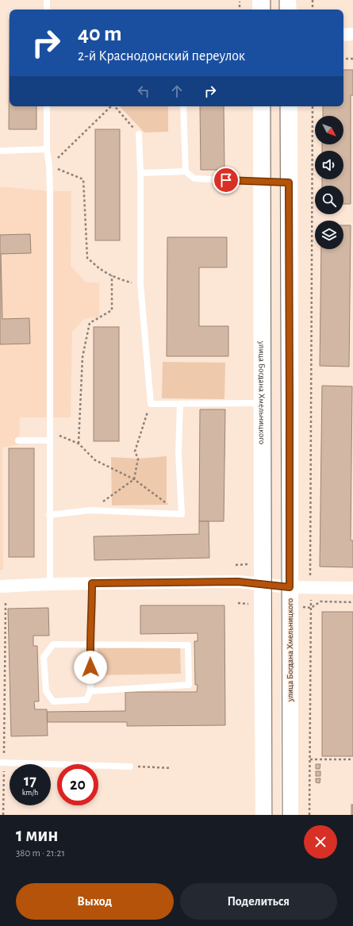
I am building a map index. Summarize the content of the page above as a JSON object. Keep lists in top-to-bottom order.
{
  "streets": {
    "highway": ["улица Богдана Хмельницкого"]
  },
  "north": "bottom right",
  "page": {
    "turn": ["40 m", "2-й Краснодонский переулок"],
    "speed": "17 km/h",
    "limit": "20",
    "heading": ["1 мин", "380 m · 21:21"],
    "buttons": ["Выход", "Поделиться"]
  }
}
